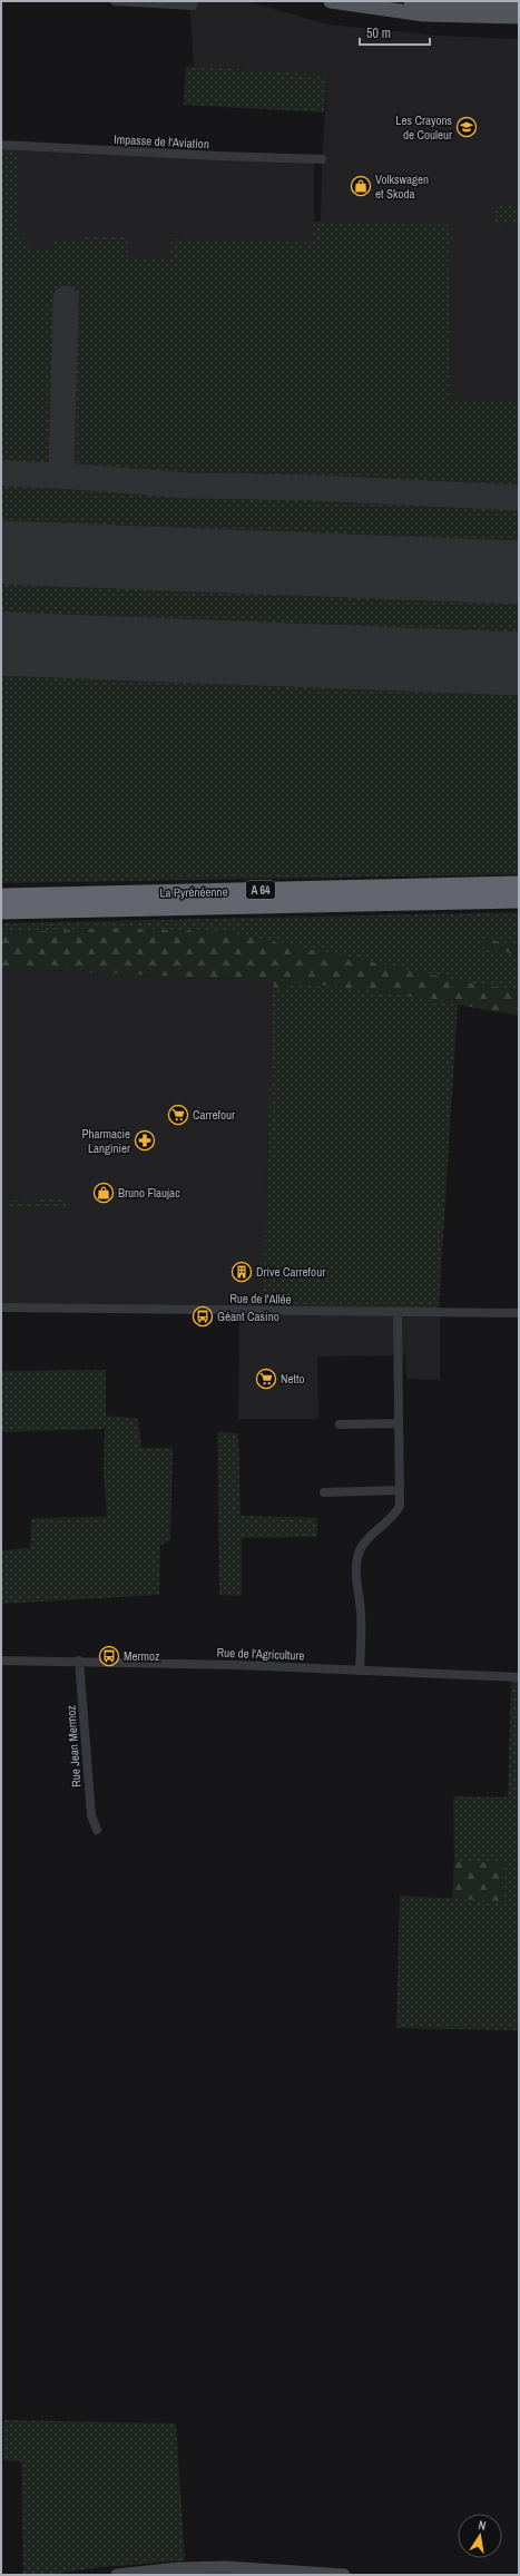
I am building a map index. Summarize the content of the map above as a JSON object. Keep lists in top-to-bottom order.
{
  "streets": {
    "highway": ["A 64", "La Pyrénéenne"],
    "street": [
      "Impasse de l'Aviation",
      "Rue de l'Allée",
      "Rue de l'Agriculture",
      "Rue Jean Mermoz"
    ]
  },
  "crossings": [
    ["Rue de l'Agriculture", "Rue Jean Mermoz"]
  ],
  "places": {
    "school or university": ["Les Crayons de Couleur"],
    "shop": ["Volkswagen et Skoda", "Bruno Flaujac"],
    "supermarket": ["Carrefour", "Netto"],
    "pharmacy": ["Pharmacie Langinier"],
    "building": ["Drive Carrefour"],
    "bus stop": ["Géant Casino", "Mermoz"]
  },
  "scale_bar": "50 m",
  "north": "top"
}
